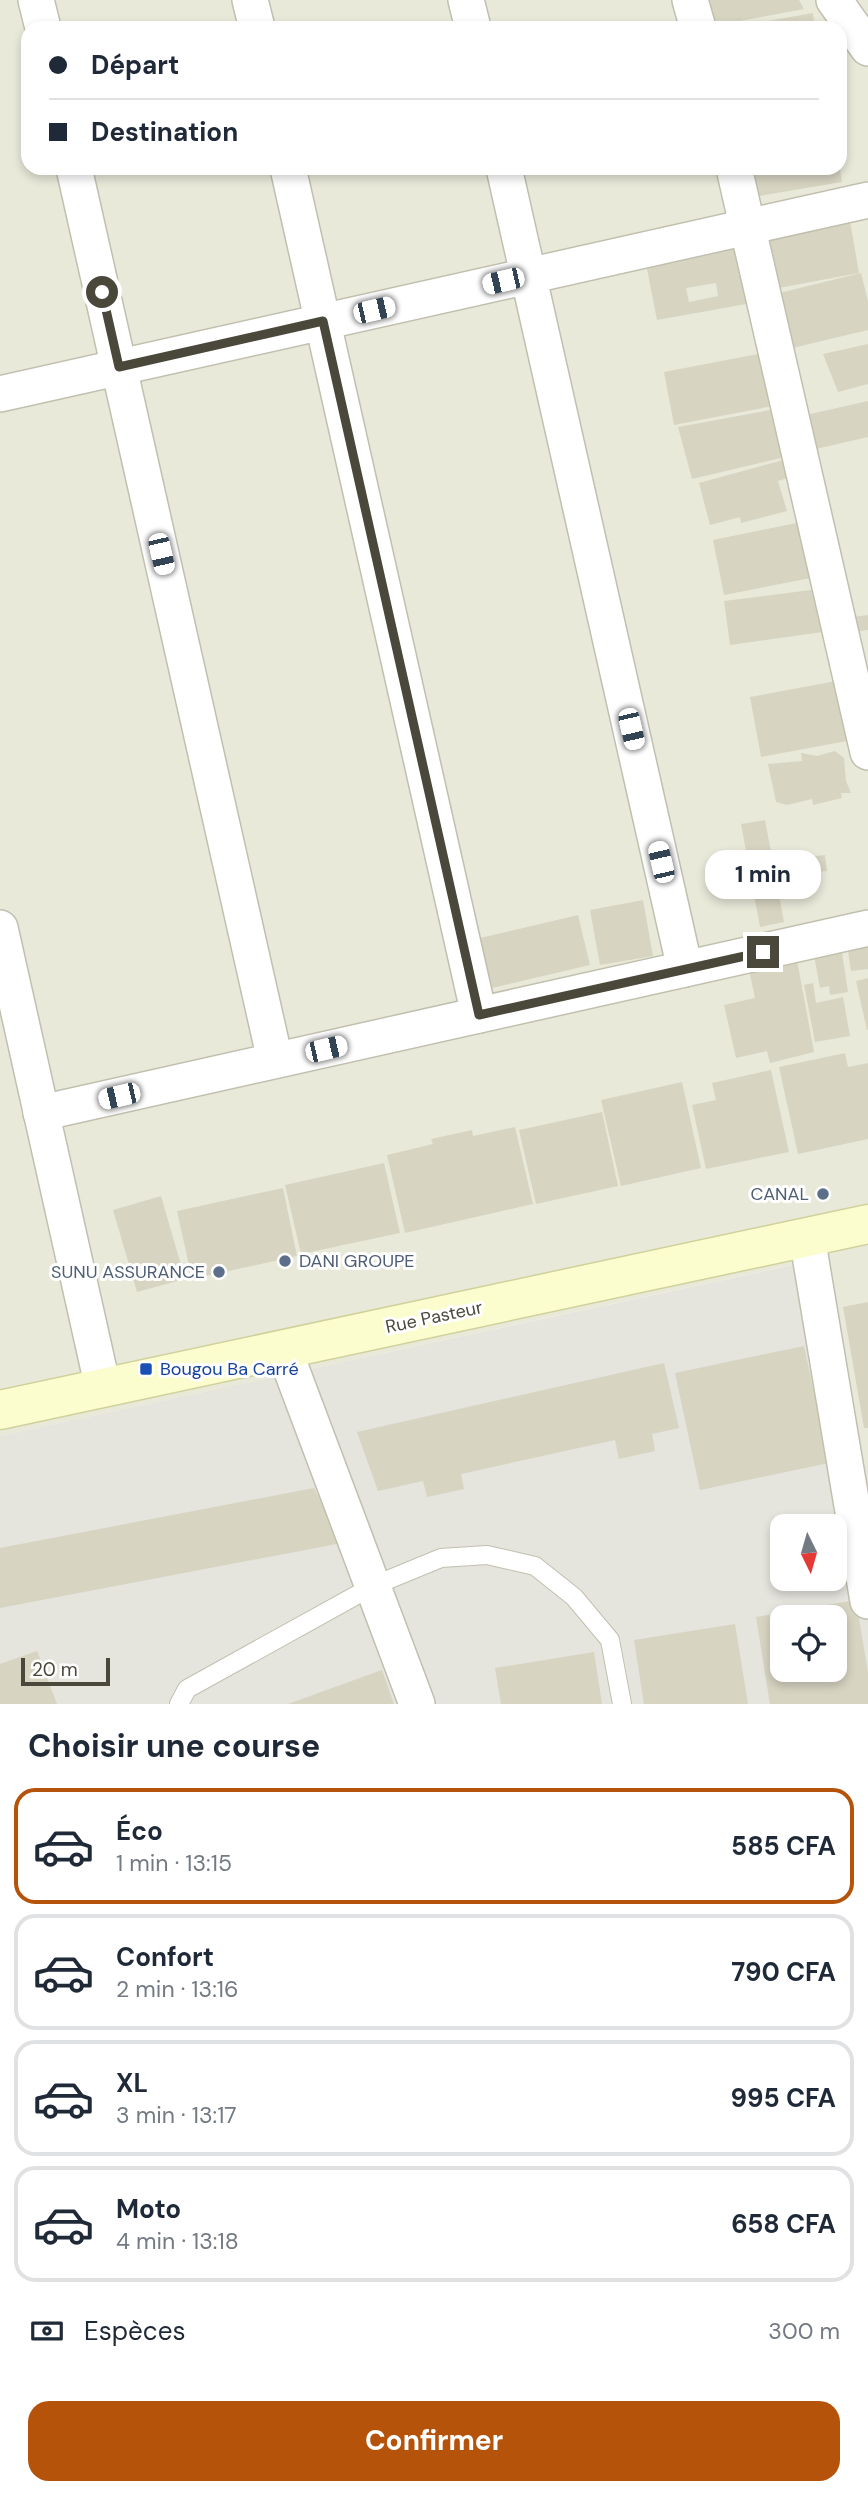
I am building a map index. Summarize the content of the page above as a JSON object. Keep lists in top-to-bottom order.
{
  "streets": {
    "main road": ["Rue Pasteur"]
  },
  "places": {
    "other": ["CANAL", "DANI GROUPE", "SUNU ASSURANCE"],
    "transit": ["Bougou Ba Carré"]
  },
  "scale_bar": "20 m",
  "north": "bottom",
  "page": {
    "banner": ["Départ", "Destination"],
    "bubble": "1 min",
    "scale": "20 m",
    "heading": "Choisir une course",
    "list": [
      {
        "name": "Éco",
        "note": "1 min · 13:15",
        "value": "585 CFA"
      },
      {
        "name": "Confort",
        "note": "2 min · 13:16",
        "value": "790 CFA"
      },
      {
        "name": "XL",
        "note": "3 min · 13:17",
        "value": "995 CFA"
      },
      {
        "name": "Moto",
        "note": "4 min · 13:18",
        "value": "658 CFA"
      }
    ],
    "pay": ["Espèces", "300 m"],
    "buttons": "Confirmer"
  }
}
